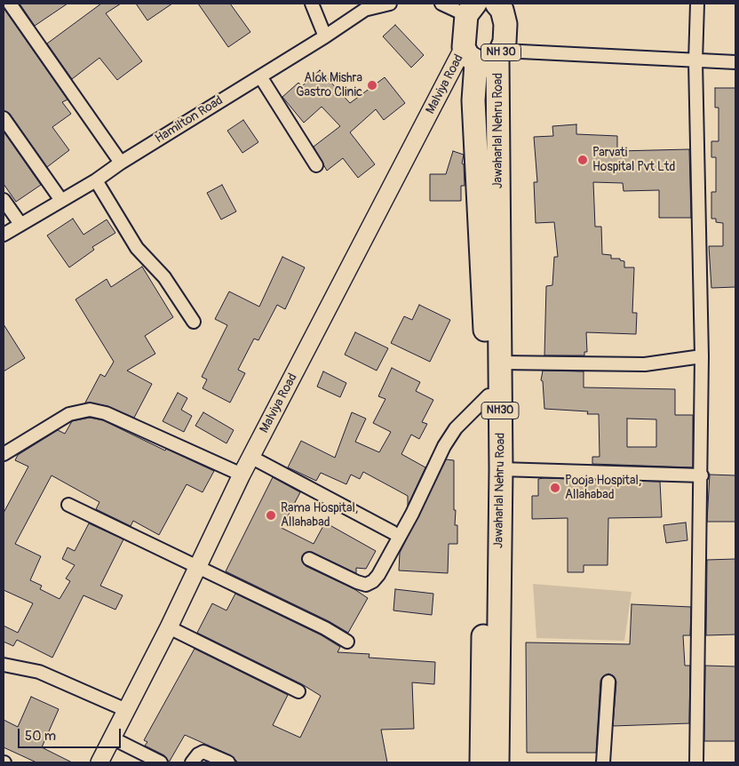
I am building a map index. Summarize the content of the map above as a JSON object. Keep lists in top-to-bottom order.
{
  "streets": {
    "highway": ["NH 30", "Jawaharlal Nehru Road", "NH30"],
    "street": ["Malviya Road", "Hamilton Road"]
  },
  "crossings": [
    ["Malviya Road", "Jawaharlal Nehru Road"]
  ],
  "places": [
    "Alok Mishra Gastro Clinic",
    "Parvati Hospital Pvt Ltd",
    "Pooja Hospital, Allahabad",
    "Rama Hospital, Allahabad"
  ],
  "scale_bar": "50 m"
}
